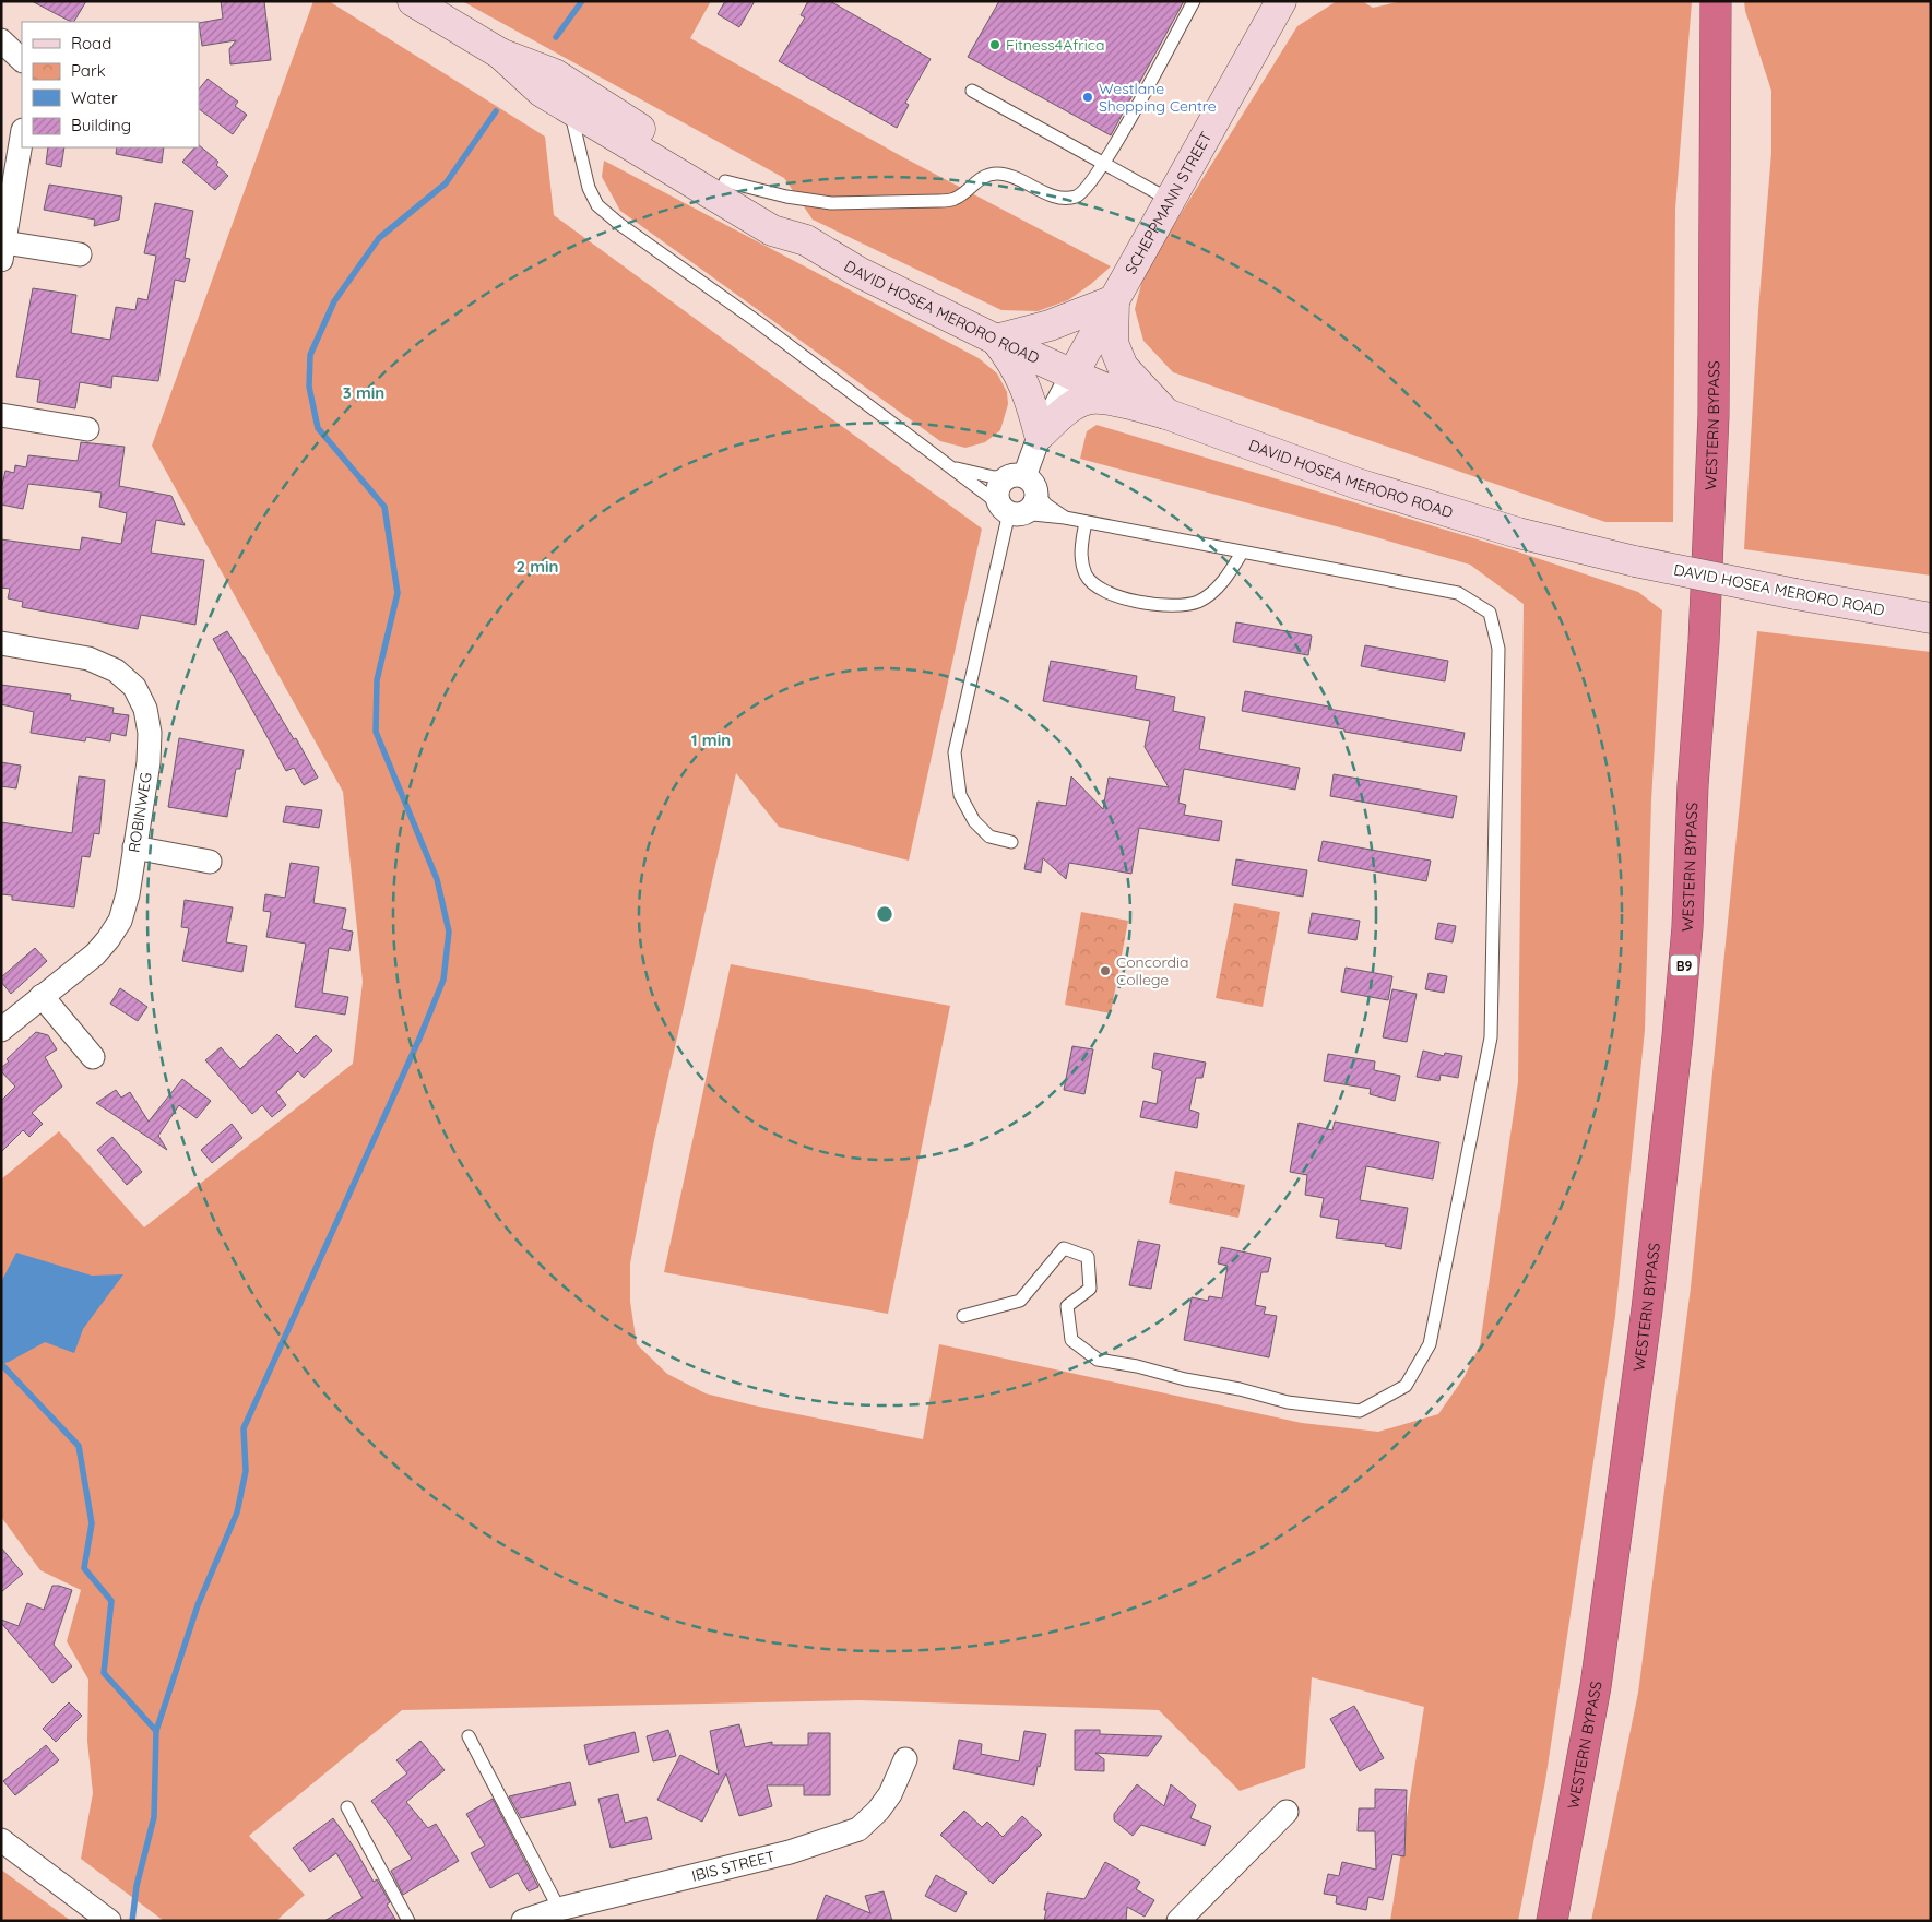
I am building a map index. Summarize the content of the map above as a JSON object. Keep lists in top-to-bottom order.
{
  "streets": {
    "highway": ["WESTERN BYPASS", "B9"],
    "main road": ["SCHEPPMANN STREET", "DAVID HOSEA MERORO ROAD"],
    "street": ["ROBINWEG", "IBIS STREET"]
  },
  "crossings": [
    ["SCHEPPMANN STREET", "DAVID HOSEA MERORO ROAD"]
  ],
  "places": ["Fitness4Africa", "Westlane Shopping Centre", "Concordia College"],
  "legend": [
    "Road",
    "Park",
    "Water",
    "Building"
  ],
  "rings": ["3 min", "2 min", "1 min"]
}
